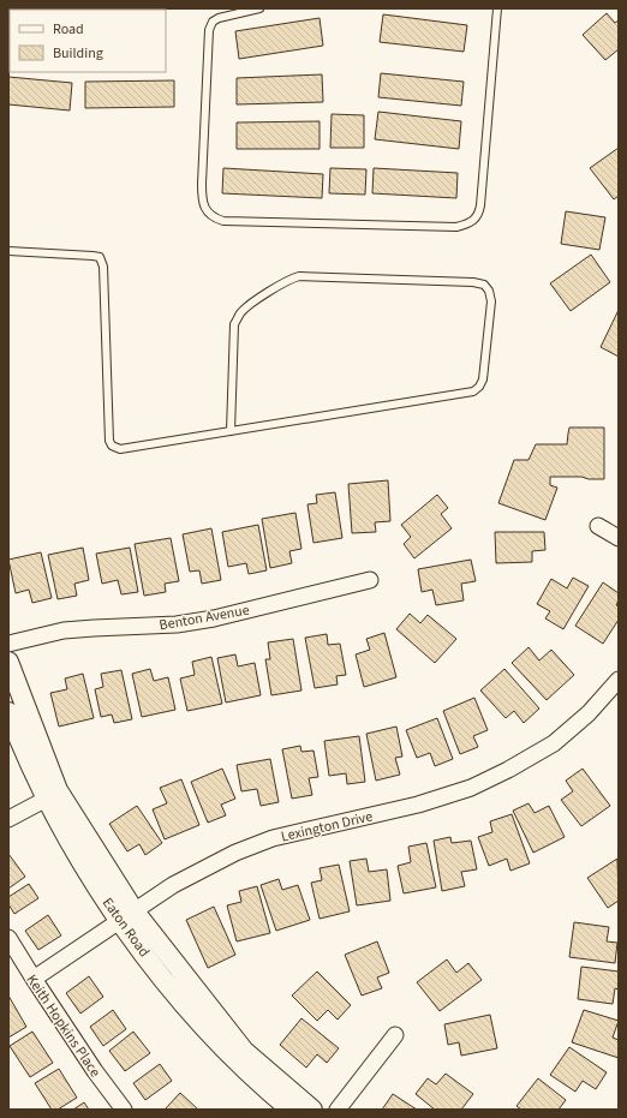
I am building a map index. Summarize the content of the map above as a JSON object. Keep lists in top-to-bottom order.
{
  "streets": {
    "street": [
      "Benton Avenue",
      "Lexington Drive",
      "Eaton Road",
      "Keith Hopkins Place"
    ]
  },
  "crossings": [
    ["Lexington Drive", "Eaton Road"],
    ["Lexington Drive", "Keith Hopkins Place"]
  ],
  "legend": ["Road", "Building"]
}
